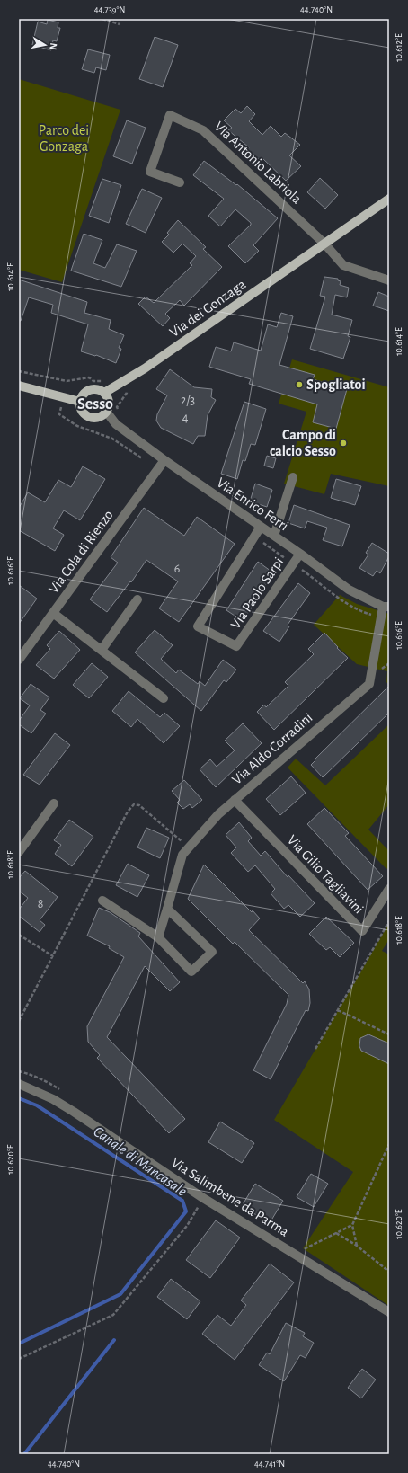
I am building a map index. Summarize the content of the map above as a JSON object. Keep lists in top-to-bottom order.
{
  "streets": {
    "main road": ["Via dei Gonzaga"],
    "street": [
      "Via Antonio Labriola",
      "Via Enrico Ferri",
      "Via Cola di Rienzo",
      "Via Paolo Sarpi",
      "Via Aldo Corradini",
      "Via Gilio Tagliavini",
      "Via Salimbene da Parma"
    ]
  },
  "crossings": [
    ["Via Antonio Labriola", "Via dei Gonzaga"],
    ["Via dei Gonzaga", "Via Enrico Ferri"],
    ["Via Enrico Ferri", "Via Cola di Rienzo"],
    ["Via Enrico Ferri", "Via Paolo Sarpi"],
    ["Via Enrico Ferri", "Via Aldo Corradini"],
    ["Via Aldo Corradini", "Via Gilio Tagliavini"]
  ],
  "districts": ["Sesso"],
  "water": ["Canale di Mancasale"],
  "parks": ["Parco dei Gonzaga"],
  "places": ["Spogliatoi", "Campo di calcio Sesso"],
  "house_numbers": [
    "2/3",
    "4",
    "6",
    "8"
  ],
  "north": "right",
  "coordinates": [
    "44.739°N",
    "44.740°N",
    "10.612°E",
    "10.614°E",
    "10.616°E",
    "10.618°E",
    "10.620°E",
    "44.741°N"
  ]
}
